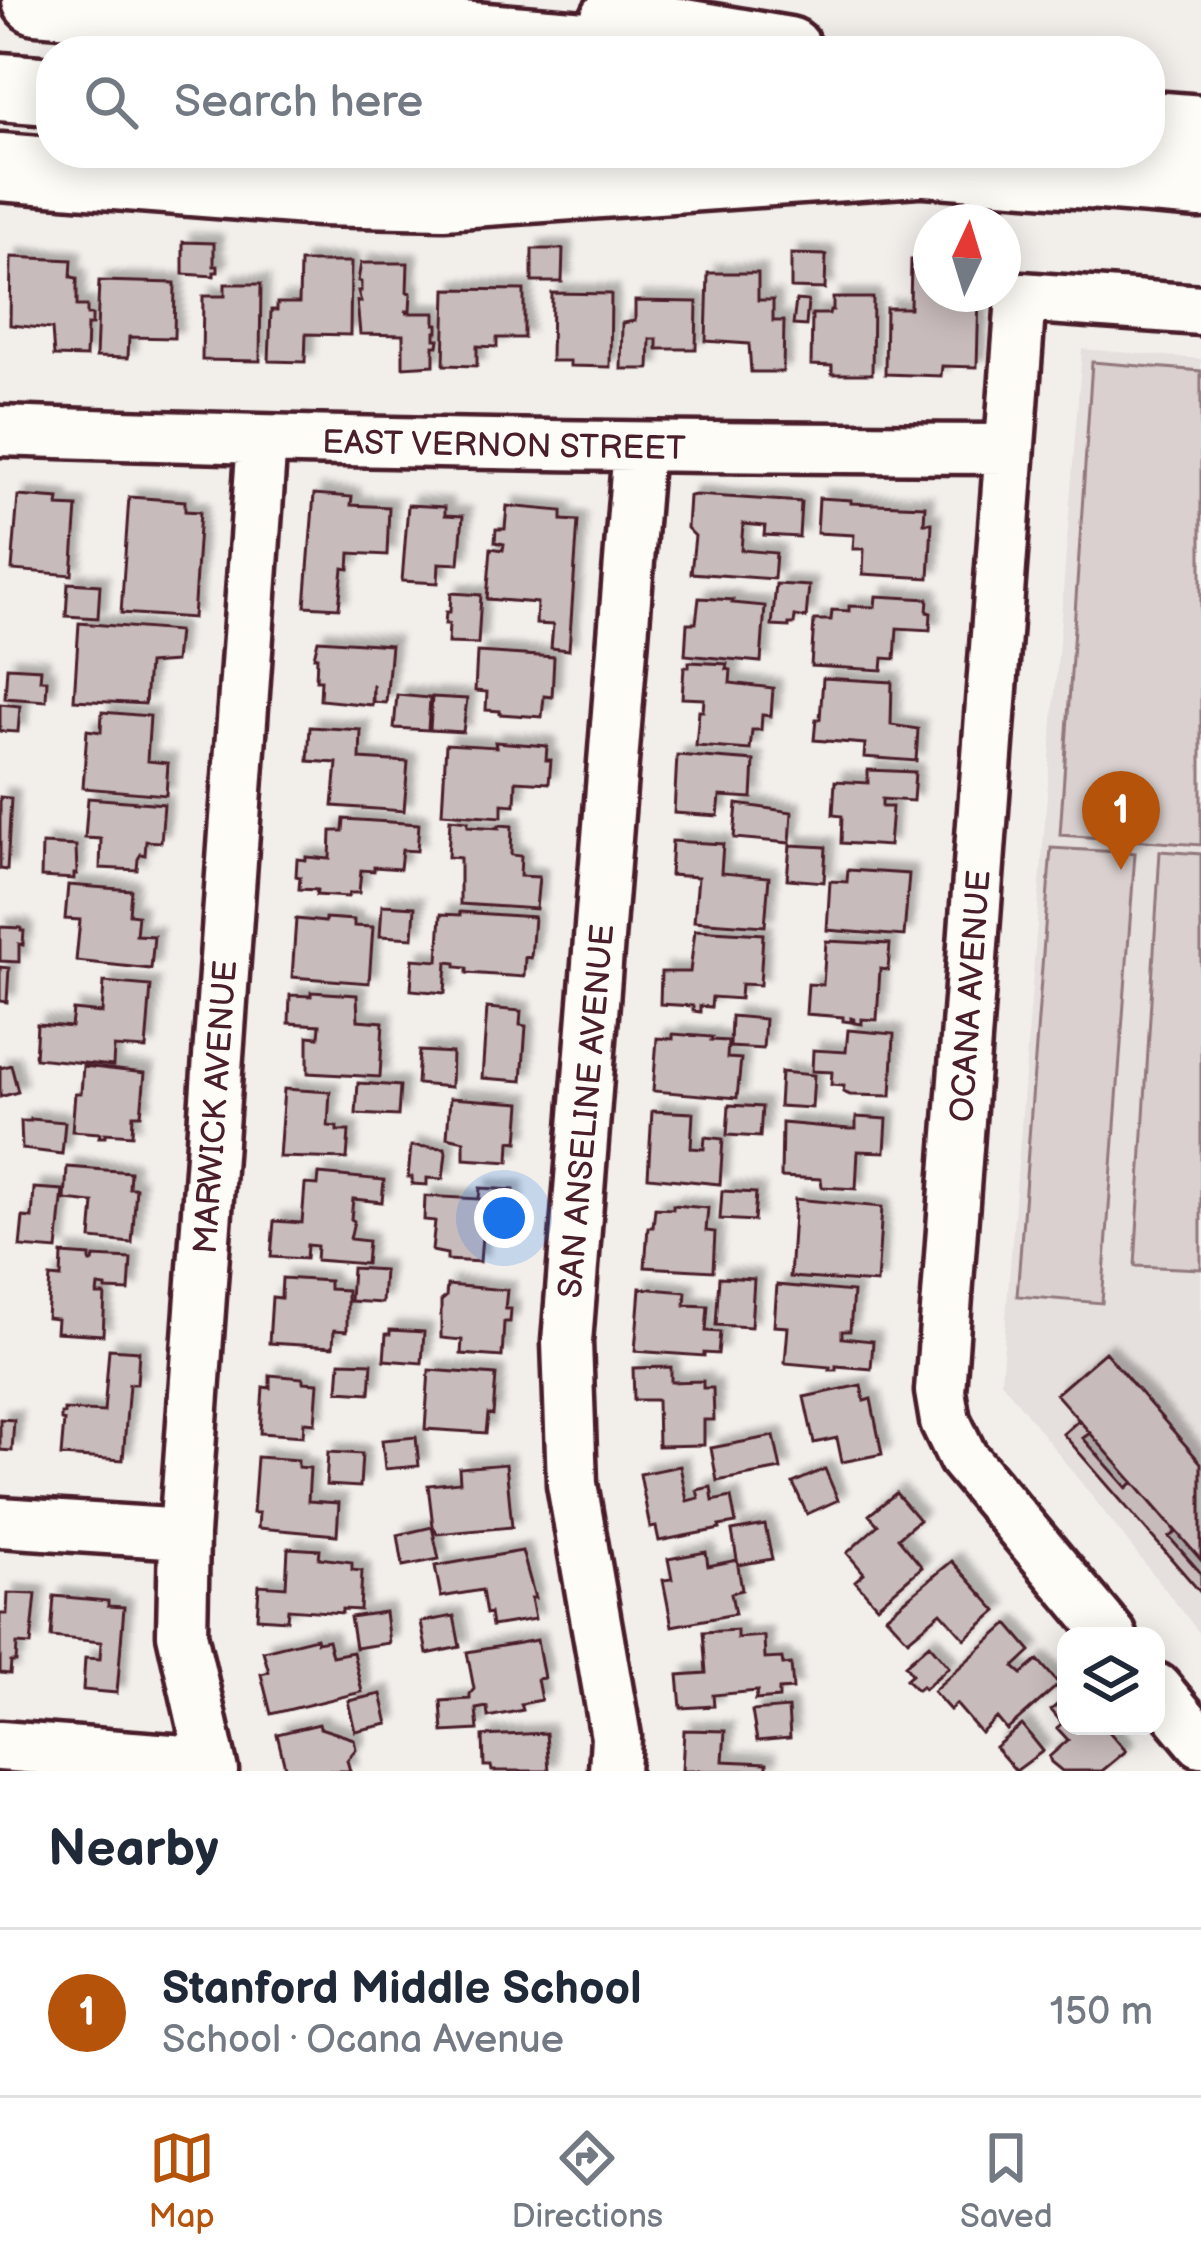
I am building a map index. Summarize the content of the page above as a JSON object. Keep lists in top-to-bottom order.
{
  "streets": {
    "street": [
      "EAST VERNON STREET",
      "OCANA AVENUE",
      "MARWICK AVENUE",
      "SAN ANSELINE AVENUE"
    ]
  },
  "crossings": [
    ["EAST VERNON STREET", "OCANA AVENUE"],
    ["EAST VERNON STREET", "MARWICK AVENUE"],
    ["EAST VERNON STREET", "SAN ANSELINE AVENUE"]
  ],
  "north": "top",
  "page": {
    "search": "Search here",
    "pins": "1",
    "heading": "Nearby",
    "list": [
      {
        "mark": "1",
        "name": "Stanford Middle School",
        "note": "School · Ocana Avenue",
        "value": "150 m"
      }
    ],
    "nav": ["Map", "Directions", "Saved"]
  }
}
